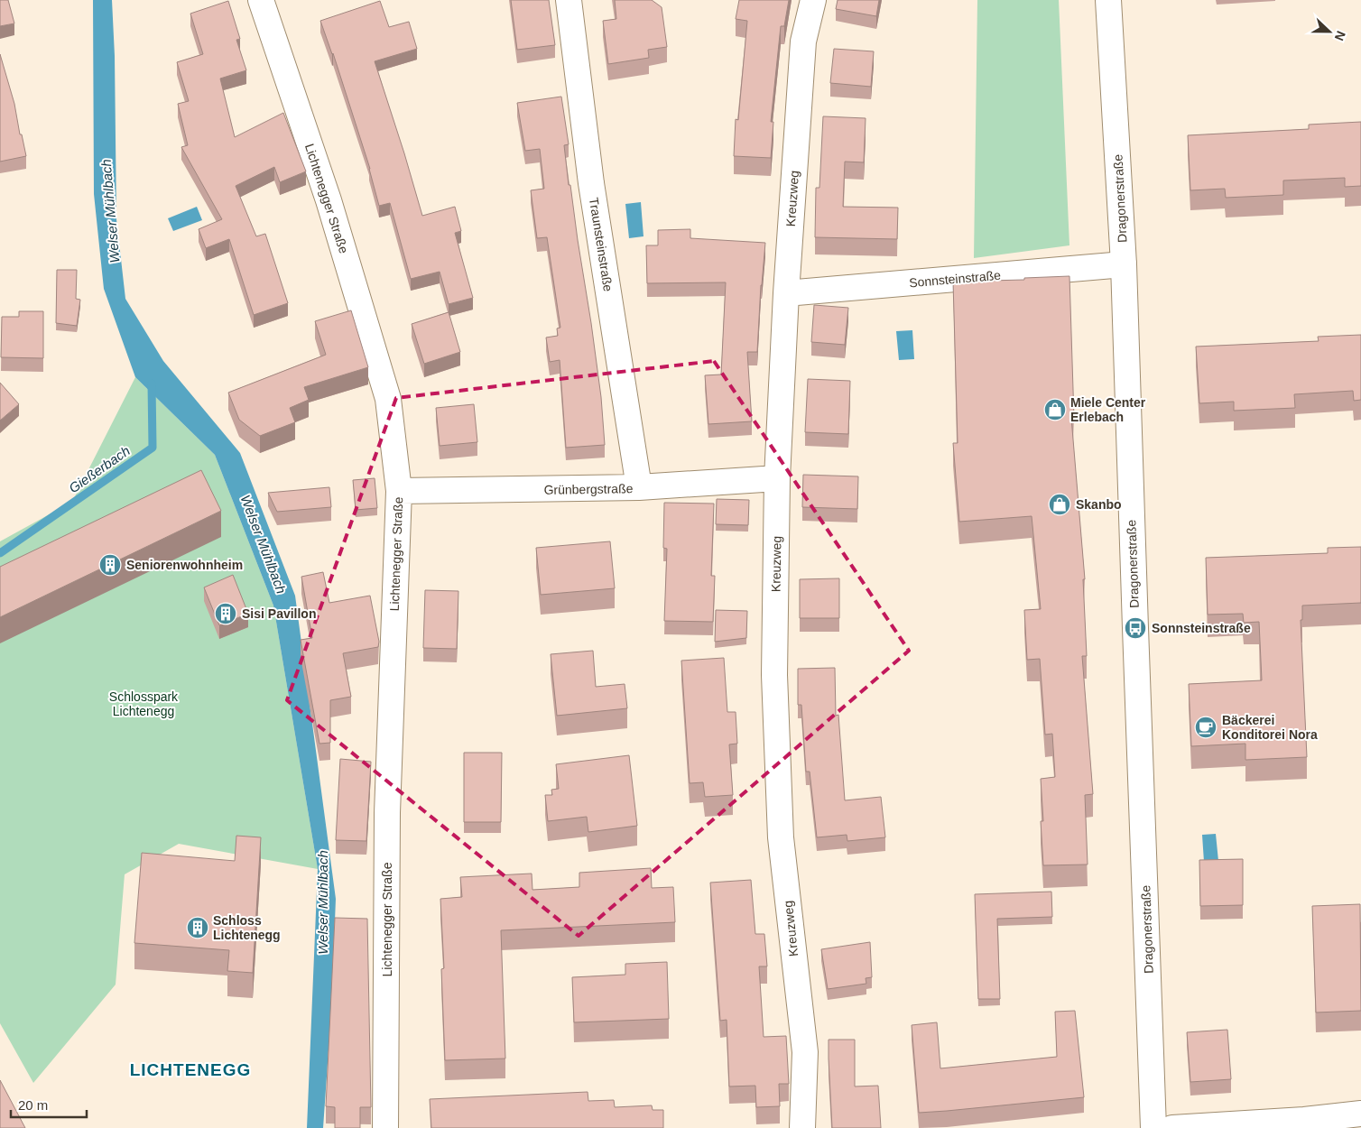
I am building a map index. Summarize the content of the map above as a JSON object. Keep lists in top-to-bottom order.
{
  "streets": {
    "street": [
      "Lichtenegger Straße",
      "Kreuzweg",
      "Dragonerstraße",
      "Traunsteinstraße",
      "Sonnsteinstraße",
      "Grünbergstraße"
    ]
  },
  "crossings": [
    ["Lichtenegger Straße", "Grünbergstraße"],
    ["Kreuzweg", "Sonnsteinstraße"],
    ["Kreuzweg", "Grünbergstraße"],
    ["Dragonerstraße", "Sonnsteinstraße"],
    ["Traunsteinstraße", "Grünbergstraße"]
  ],
  "districts": ["LICHTENEGG"],
  "water": ["Welser Mühlbach", "Gießerbach"],
  "parks": ["Schlosspark Lichtenegg"],
  "places": {
    "shop": ["Miele Center Erlebach", "Skanbo"],
    "building": ["Seniorenwohnheim", "Sisi Pavillon", "Schloss Lichtenegg"],
    "bus stop": ["Sonnsteinstraße"],
    "cafe": ["Bäckerei Konditorei Nora"]
  },
  "scale_bar": "20 m",
  "north": "right"
}
